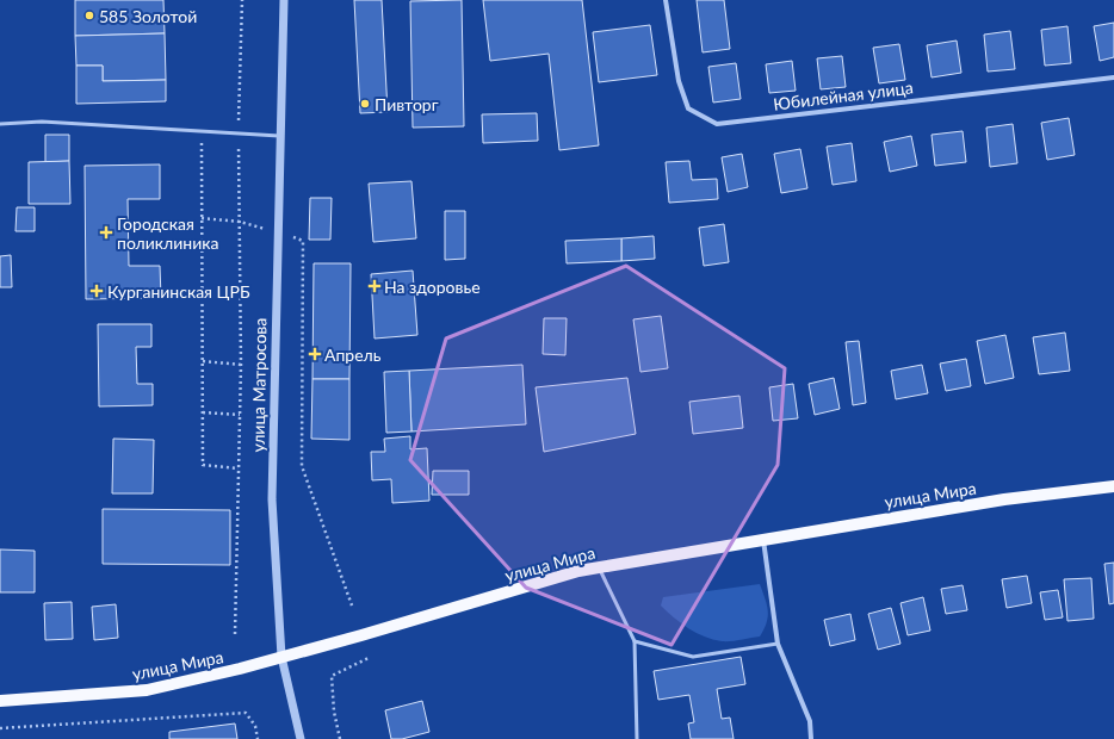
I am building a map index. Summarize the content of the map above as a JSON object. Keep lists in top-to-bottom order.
{
  "streets": {
    "main road": ["улица Мира"],
    "street": ["Юбилейная улица", "улица Матросова"]
  },
  "crossings": [
    ["улица Матросова", "улица Мира"]
  ],
  "places": {
    "other": ["585 Золотой", "Пивторг"],
    "health": [
      "Городская поликлиника",
      "На здоровье",
      "Курганинская ЦРБ",
      "Апрель"
    ]
  }
}
